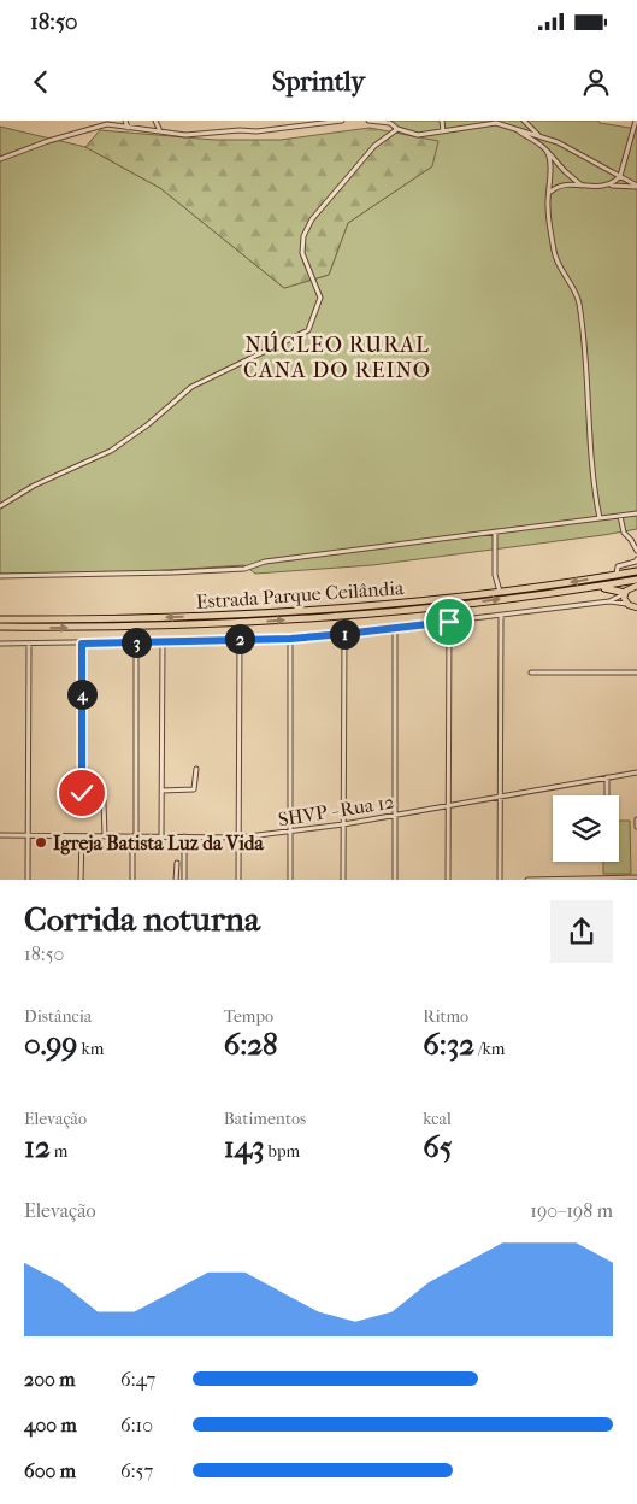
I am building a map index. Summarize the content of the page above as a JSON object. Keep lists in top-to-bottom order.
{
  "streets": {
    "highway": ["Estrada Parque Ceilândia"],
    "street": ["SHVP - Rua 12"]
  },
  "districts": ["NÚCLEO RURAL CANA DO REINO"],
  "places": ["Igreja Batista Luz da Vida"],
  "page": {
    "status": "18:50",
    "header": "Sprintly",
    "pins": [
      "1",
      "2",
      "3",
      "4"
    ],
    "heading": ["Corrida noturna", "18:50"],
    "stats": [
      ["Distância", "0.99 km"],
      ["Tempo", "6:28"],
      ["Ritmo", "6:32 /km"],
      ["Elevação", "12 m"],
      ["Batimentos", "143 bpm"],
      ["kcal", "65"]
    ],
    "chart": ["Elevação", "190–198 m"],
    "list": [
      {
        "name": "200 m",
        "note": "6:47"
      },
      {
        "name": "400 m",
        "note": "6:10"
      },
      {
        "name": "600 m",
        "note": "6:57"
      }
    ]
  }
}
